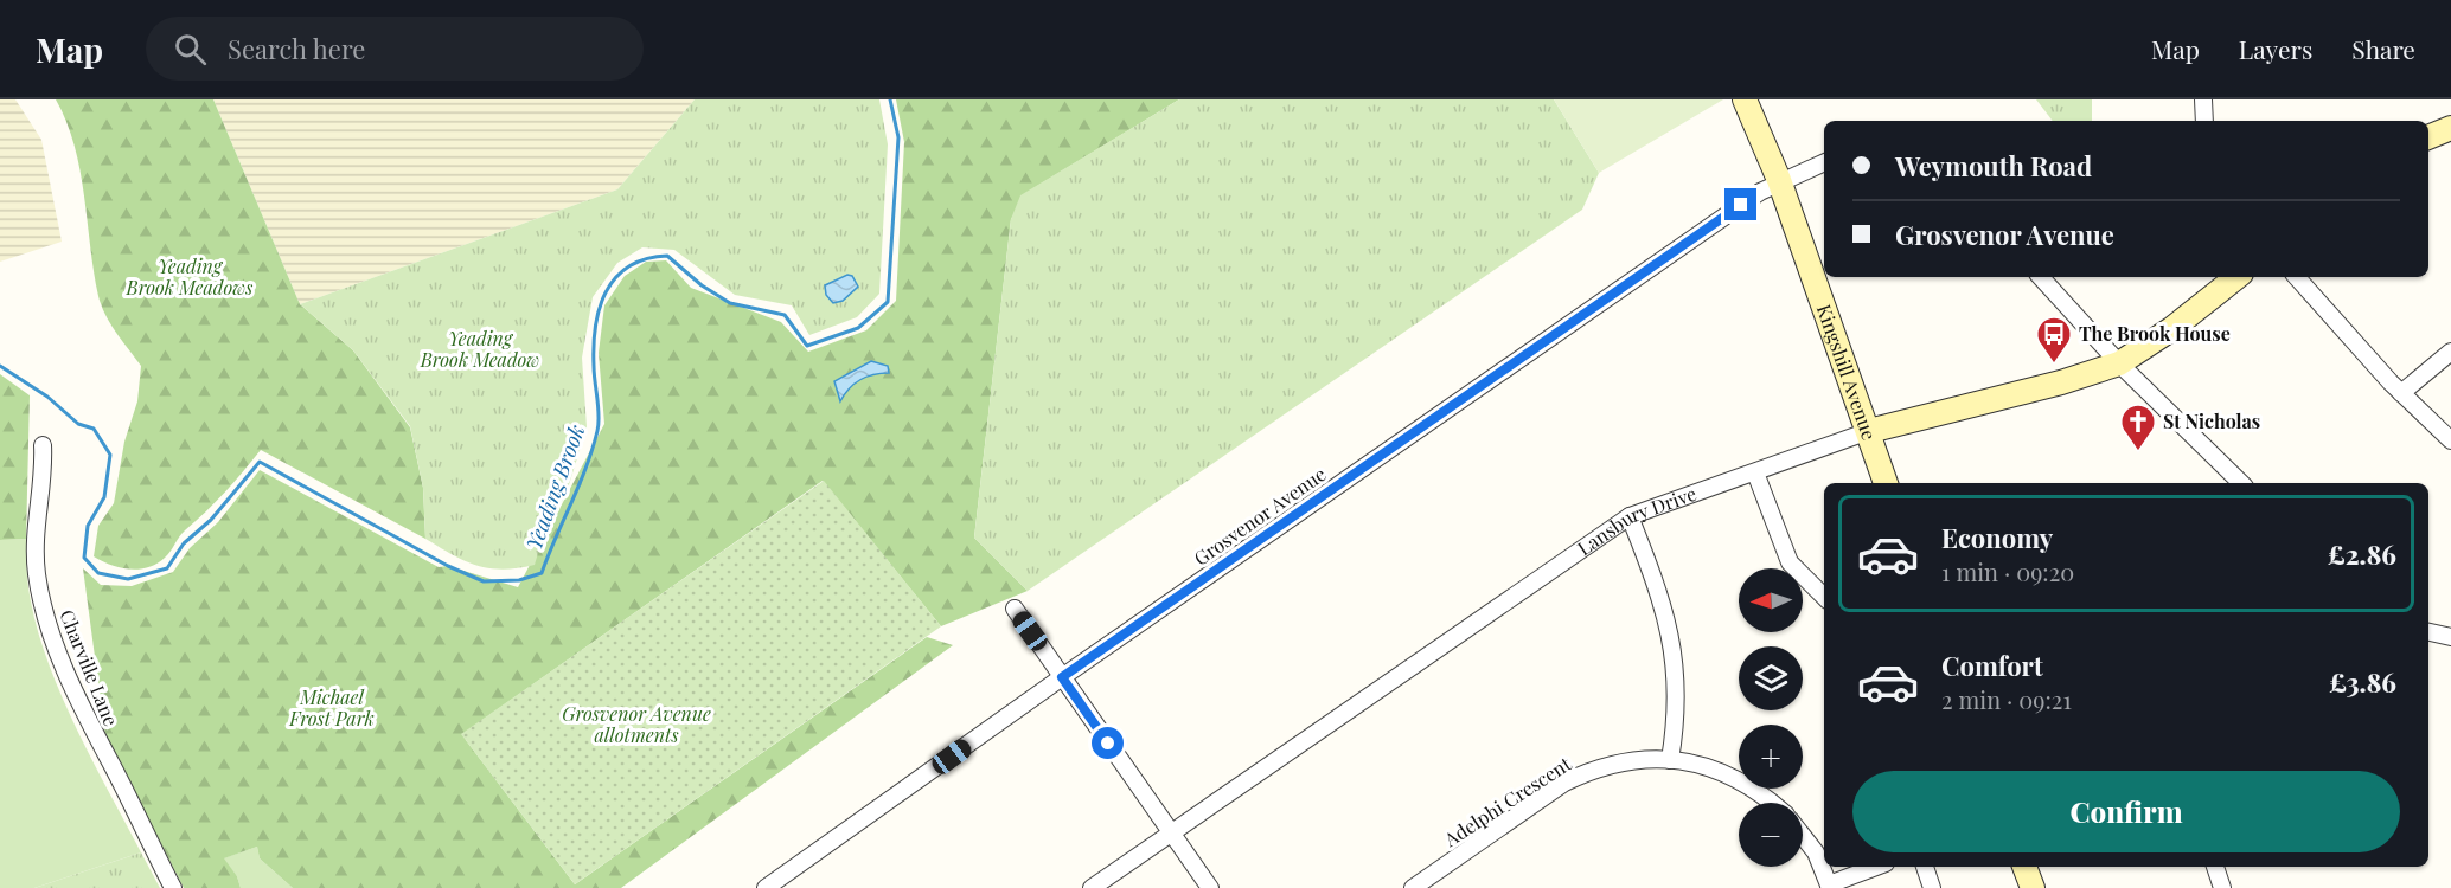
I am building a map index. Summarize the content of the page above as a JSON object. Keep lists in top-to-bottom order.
{
  "streets": {
    "street": [
      "Kingshill Avenue",
      "Grosvenor Avenue",
      "Lansbury Drive",
      "Charville Lane",
      "Adelphi Crescent"
    ]
  },
  "crossings": [
    ["Kingshill Avenue", "Grosvenor Avenue"],
    ["Kingshill Avenue", "Lansbury Drive"]
  ],
  "water": ["Yeading Brook"],
  "parks": [
    "Yeading Brook Meadows",
    "Yeading Brook Meadow",
    "Michael Frost Park",
    "Grosvenor Avenue allotments"
  ],
  "places": {
    "bus stop": ["The Brook House"],
    "church": ["St Nicholas"]
  },
  "north": "left",
  "page": {
    "header": "Map",
    "search": "Search here",
    "nav": ["Map", "Layers", "Share"],
    "banner": ["Weymouth Road", "Grosvenor Avenue"],
    "list": [
      {
        "name": "Economy",
        "note": "1 min · 09:20",
        "value": "£2.86"
      },
      {
        "name": "Comfort",
        "note": "2 min · 09:21",
        "value": "£3.86"
      }
    ],
    "map_buttons": ["+", "−"],
    "buttons": "Confirm"
  }
}
